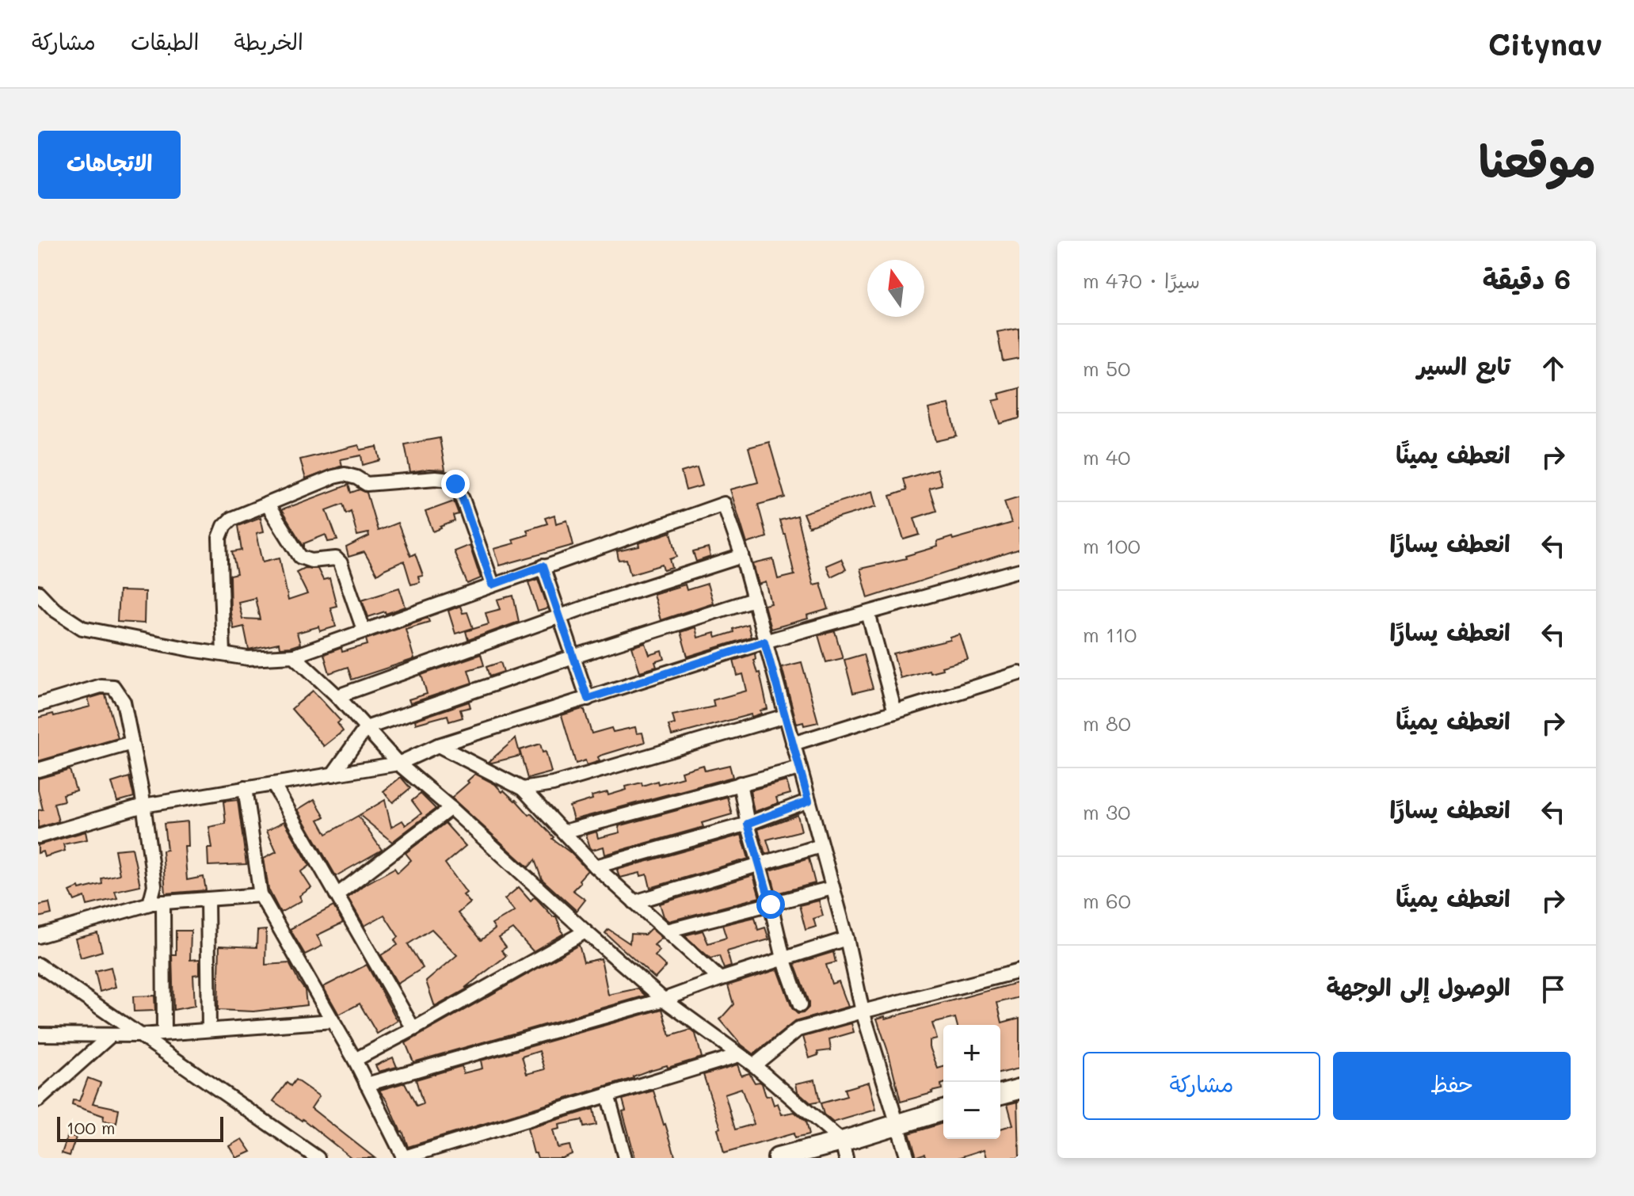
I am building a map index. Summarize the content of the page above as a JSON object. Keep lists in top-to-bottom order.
{
  "scale_bar": "100 m",
  "north": "top",
  "page": {
    "header": "Citynav",
    "nav": ["الخريطة", "الطبقات", "مشاركة"],
    "title": "موقعنا",
    "buttons": [
      "الاتجاهات",
      ["حفظ", "مشاركة"]
    ],
    "heading": ["6 دقيقة", "سيرًا · 470 m"],
    "list": [
      ["تابع السير", "50 m"],
      ["انعطف يمينًا", "40 m"],
      ["انعطف يسارًا", "100 m"],
      ["انعطف يسارًا", "110 m"],
      ["انعطف يمينًا", "80 m"],
      ["انعطف يسارًا", "30 m"],
      ["انعطف يمينًا", "60 m"],
      "الوصول إلى الوجهة"
    ],
    "map_buttons": ["+", "−"],
    "scale": "100 m"
  }
}
